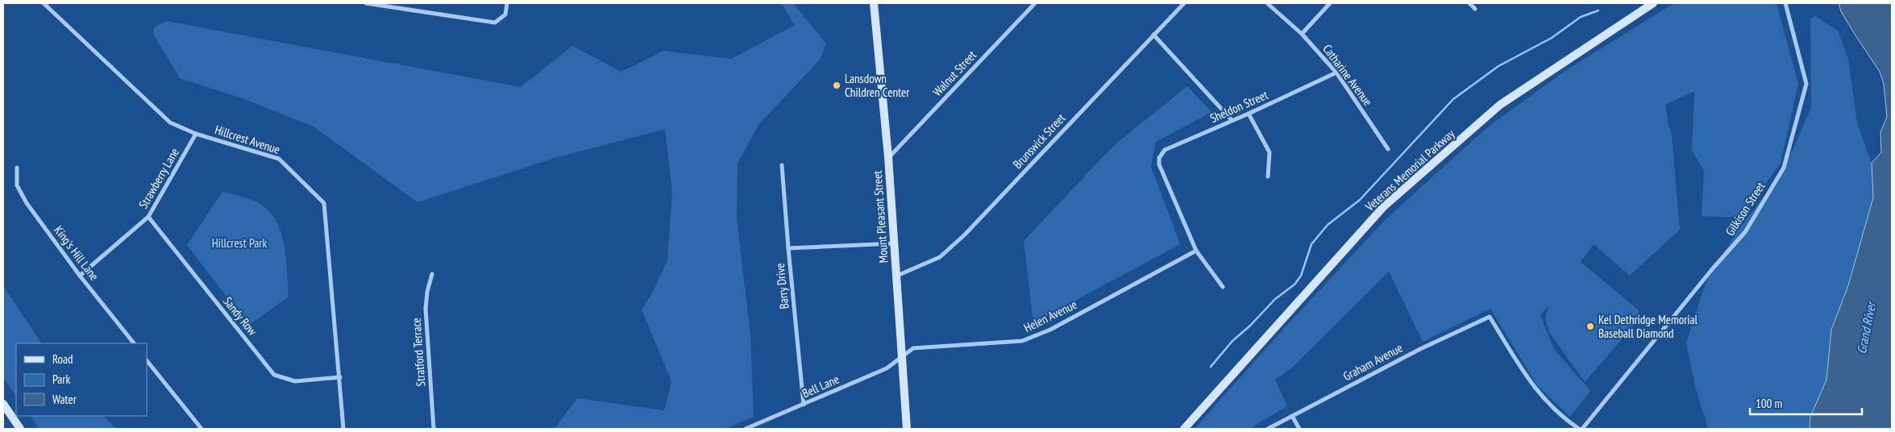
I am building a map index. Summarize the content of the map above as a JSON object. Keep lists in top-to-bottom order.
{
  "streets": {
    "main road": ["Veterans Memorial Parkway", "Mount Pleasant Street"],
    "street": [
      "Walnut Street",
      "Catharine Avenue",
      "Sheldon Street",
      "Hillcrest Avenue",
      "Brunswick Street",
      "Strawberry Lane",
      "Gilkison Street",
      "King's Hill Lane",
      "Barry Drive",
      "Sandy Row",
      "Helen Avenue",
      "Stratford Terrace",
      "Graham Avenue",
      "Bell Lane"
    ]
  },
  "crossings": [
    ["Walnut Street", "Mount Pleasant Street"],
    ["Catharine Avenue", "Sheldon Street"],
    ["Sheldon Street", "Helen Avenue"],
    ["Hillcrest Avenue", "Strawberry Lane"],
    ["Hillcrest Avenue", "Sandy Row"],
    ["Brunswick Street", "Mount Pleasant Street"],
    ["Strawberry Lane", "King's Hill Lane"],
    ["Strawberry Lane", "Sandy Row"],
    ["Mount Pleasant Street", "Helen Avenue"],
    ["Mount Pleasant Street", "Bell Lane"],
    ["Barry Drive", "Bell Lane"],
    ["Helen Avenue", "Bell Lane"]
  ],
  "water": ["Grand River"],
  "parks": ["Hillcrest Park"],
  "places": ["Lansdown Children Center", "Kel Dethridge Memorial Baseball Diamond"],
  "legend": ["Road", "Park", "Water"],
  "scale_bar": "100 m"
}
